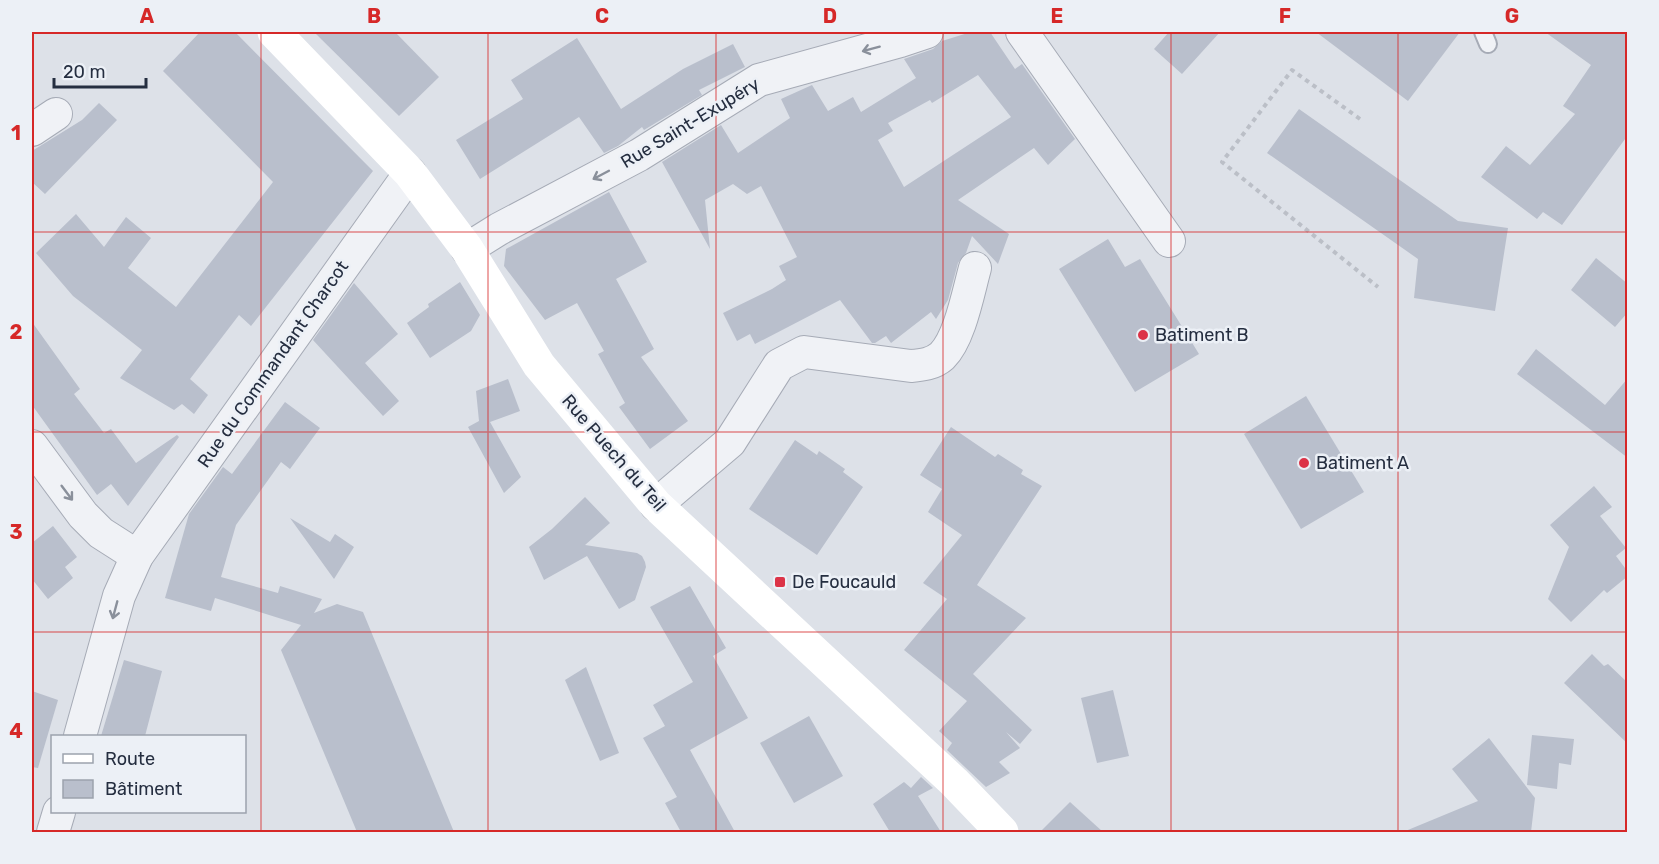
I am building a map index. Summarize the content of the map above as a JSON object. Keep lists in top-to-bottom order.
{
  "streets": {
    "street": ["Rue Saint-Exupéry", "Rue du Commandant Charcot", "Rue Puech du Teil"]
  },
  "crossings": [
    ["Rue Saint-Exupéry", "Rue Puech du Teil"],
    ["Rue du Commandant Charcot", "Rue Puech du Teil"]
  ],
  "one_way": ["Rue Saint-Exupéry"],
  "places": {
    "other": ["Batiment B", "Batiment A"],
    "transit": ["De Foucauld"]
  },
  "legend": ["Route", "Bâtiment"],
  "scale_bar": "20 m",
  "grid": {
    "columns": [
      "A",
      "B",
      "C",
      "D",
      "E",
      "F",
      "G"
    ],
    "rows": [
      "1",
      "2",
      "3",
      "4"
    ]
  }
}
